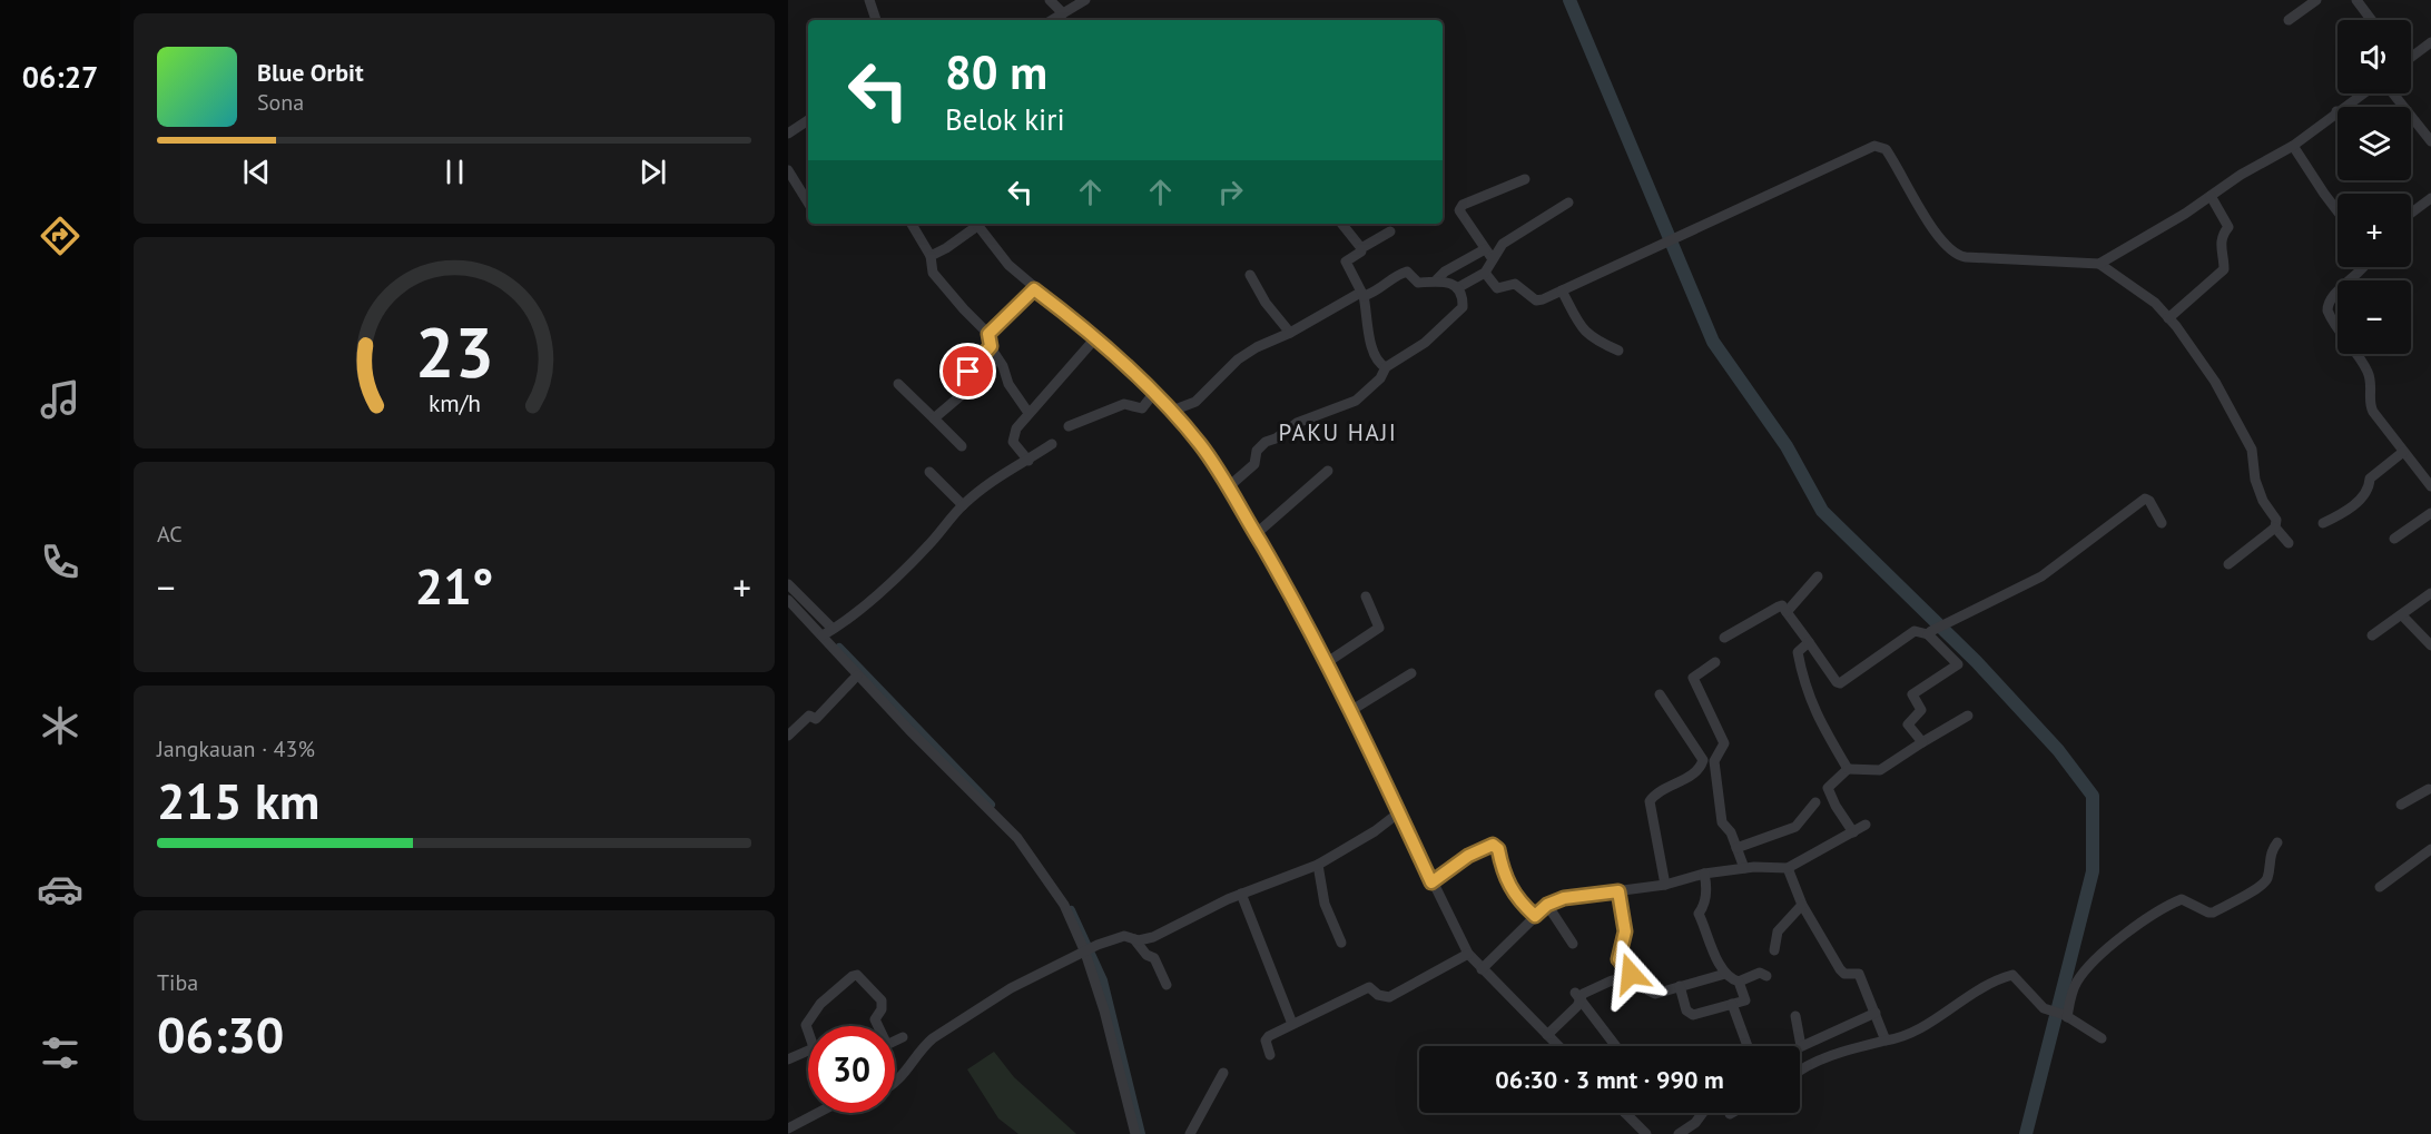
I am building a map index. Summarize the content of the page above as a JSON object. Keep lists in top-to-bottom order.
{
  "districts": ["PAKU HAJI"],
  "page": {
    "tabs": "06:27",
    "map_buttons": ["+", "−"],
    "turn": ["80 m", "Belok kiri"],
    "song": ["Blue Orbit", "Sona"],
    "tile": [
      "AC",
      ["Jangkauan · 43%", "215 km"],
      ["Tiba", "06:30"]
    ],
    "heat": ["−", "21°", "+"],
    "limit": "30",
    "trip": "06:30 · 3 mnt · 990 m",
    "gauge": ["23", "km/h"]
  }
}
